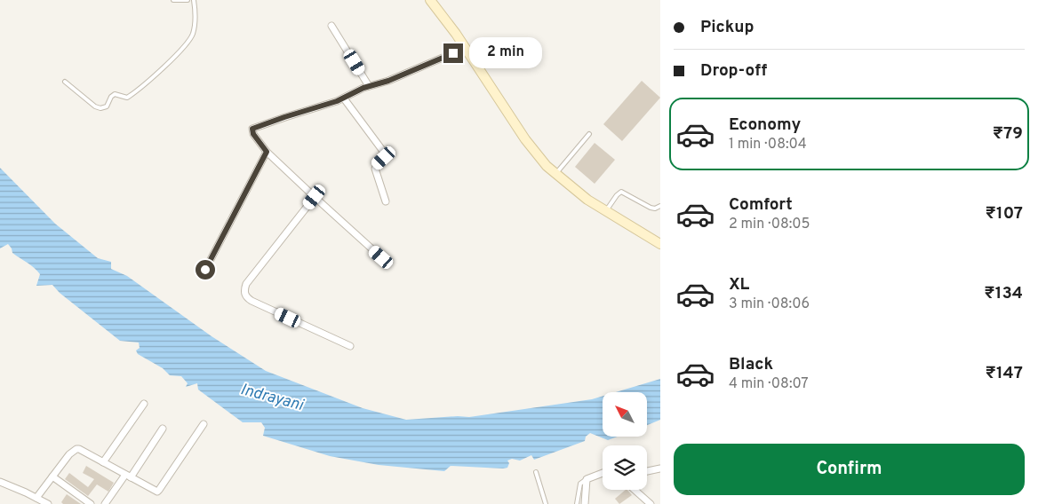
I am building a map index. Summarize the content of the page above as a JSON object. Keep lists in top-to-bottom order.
{
  "water": ["Indrayani"],
  "north": "top left",
  "page": {
    "banner": ["Pickup", "Drop-off"],
    "bubble": "2 min",
    "list": [
      {
        "name": "Economy",
        "note": "1 min · 08:04",
        "value": "₹79"
      },
      {
        "name": "Comfort",
        "note": "2 min · 08:05",
        "value": "₹107"
      },
      {
        "name": "XL",
        "note": "3 min · 08:06",
        "value": "₹134"
      },
      {
        "name": "Black",
        "note": "4 min · 08:07",
        "value": "₹147"
      }
    ],
    "buttons": "Confirm"
  }
}
